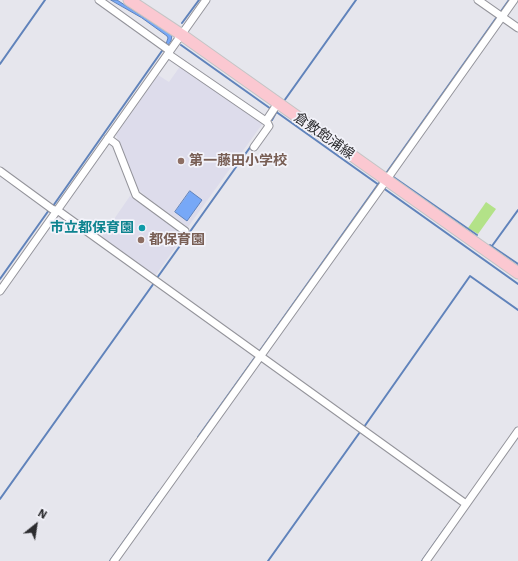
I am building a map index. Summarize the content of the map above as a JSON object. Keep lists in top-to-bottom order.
{
  "streets": {
    "main road": ["倉敷飽浦線"]
  },
  "places": ["第一藤田小学校", "市立都保育園", "都保育園"],
  "north": "top right"
}
